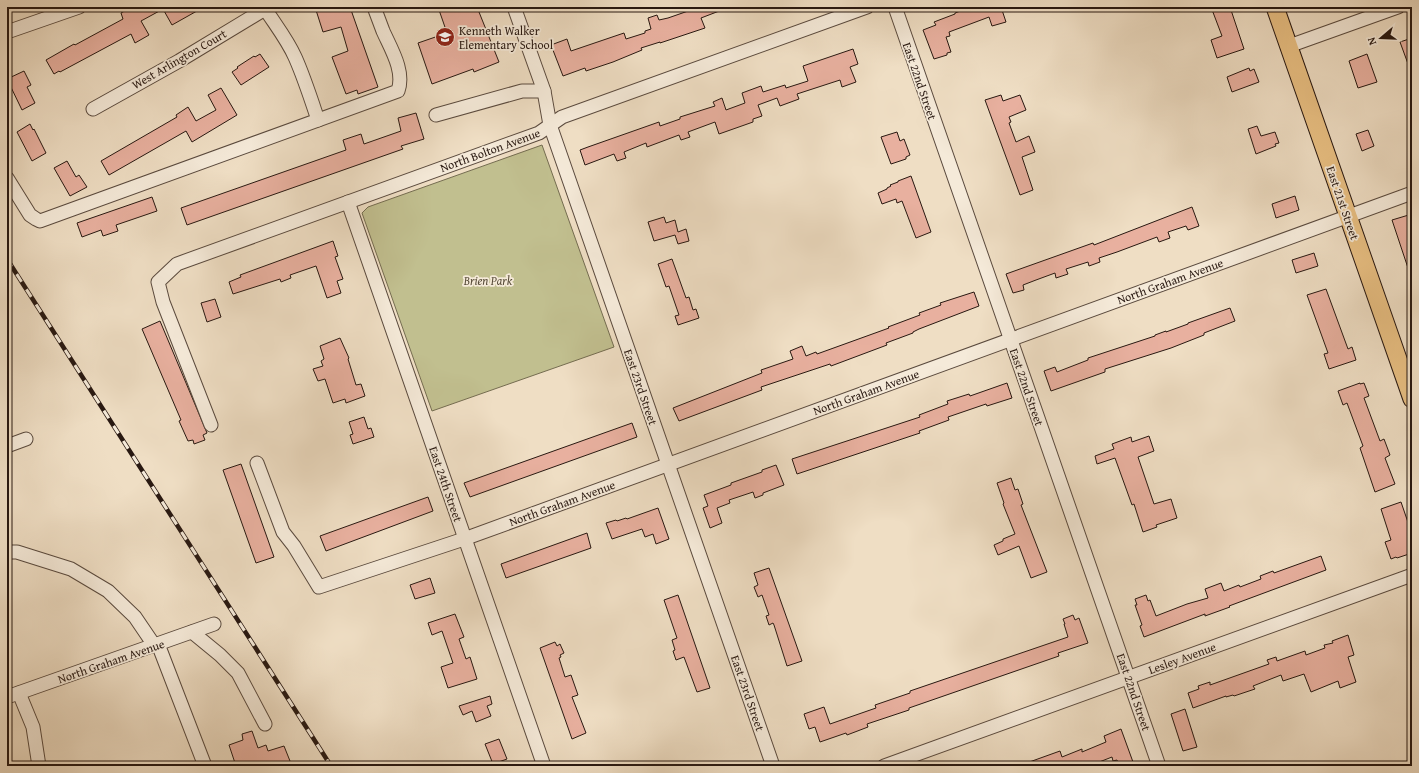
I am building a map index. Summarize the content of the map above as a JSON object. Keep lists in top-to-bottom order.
{
  "streets": {
    "main road": ["East 21st Street"],
    "street": [
      "West Arlington Court",
      "East 22nd Street",
      "North Bolton Avenue",
      "North Graham Avenue",
      "East 23rd Street",
      "East 24th Street",
      "Lesley Avenue"
    ]
  },
  "crossings": [
    ["East 22nd Street", "North Graham Avenue"],
    ["East 22nd Street", "Lesley Avenue"],
    ["North Bolton Avenue", "East 23rd Street"],
    ["North Bolton Avenue", "East 24th Street"],
    ["East 21st Street", "North Graham Avenue"],
    ["North Graham Avenue", "East 23rd Street"],
    ["North Graham Avenue", "East 24th Street"]
  ],
  "parks": ["Brien Park"],
  "places": {
    "school or university": ["Kenneth Walker Elementary School"]
  },
  "north": "left"
}
